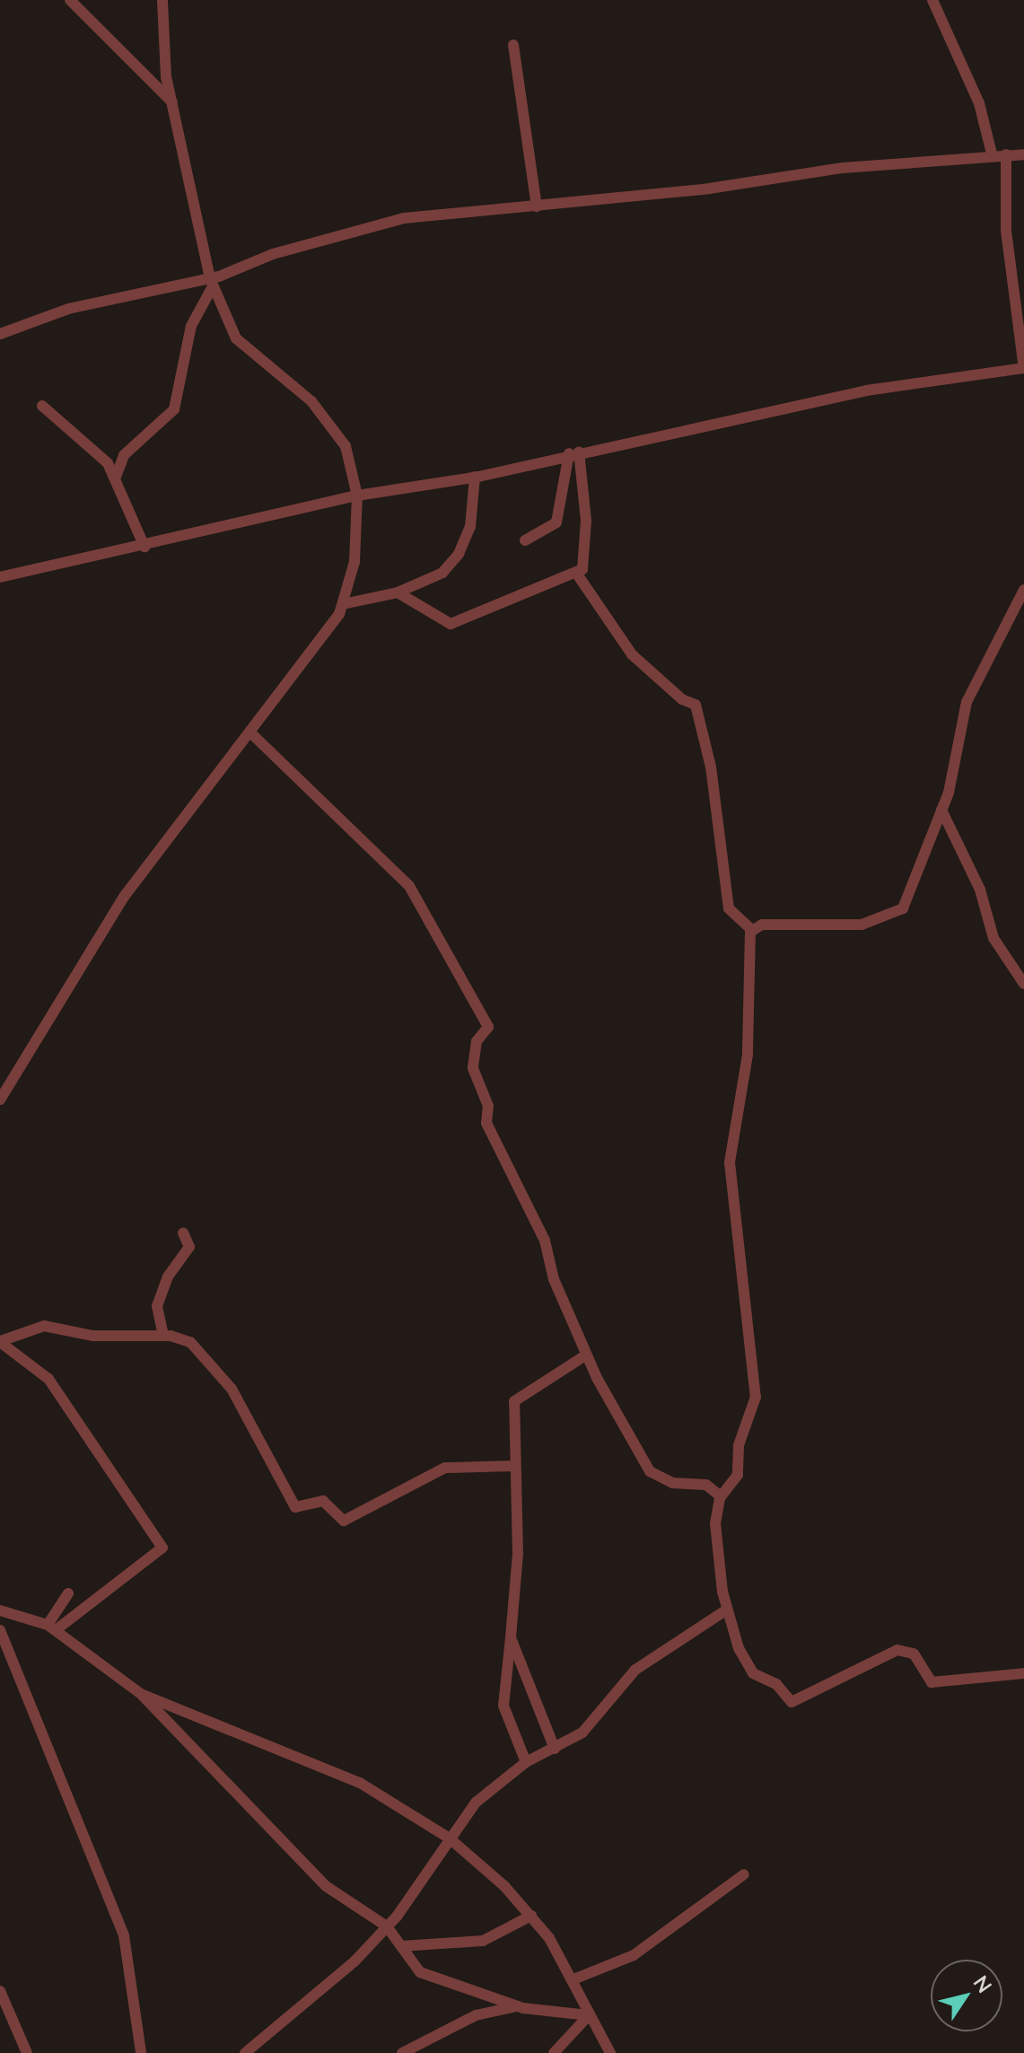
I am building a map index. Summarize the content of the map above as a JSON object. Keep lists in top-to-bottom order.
{
  "north": "top right"
}
